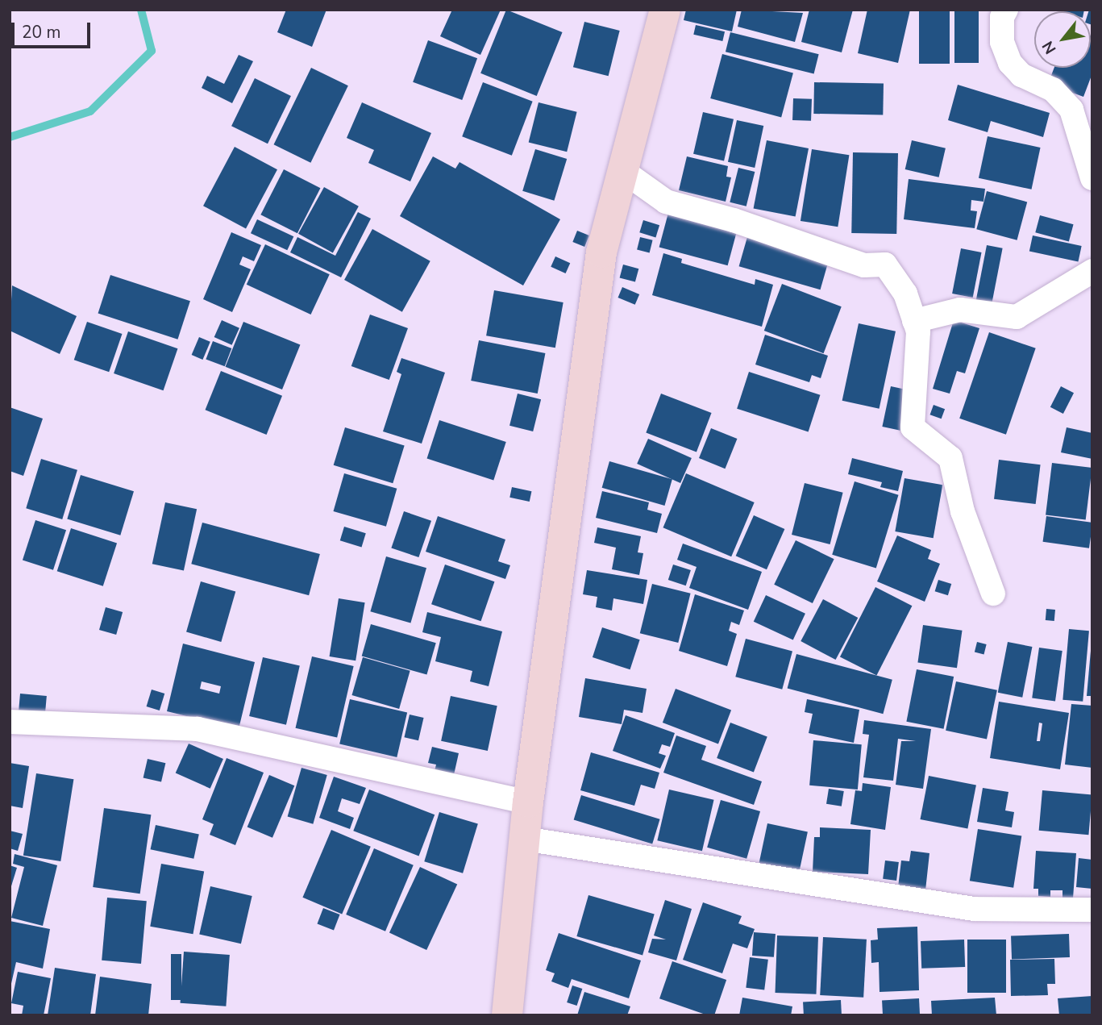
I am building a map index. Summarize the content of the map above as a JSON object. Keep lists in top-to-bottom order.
{
  "scale_bar": "20 m",
  "north": "bottom left"
}
